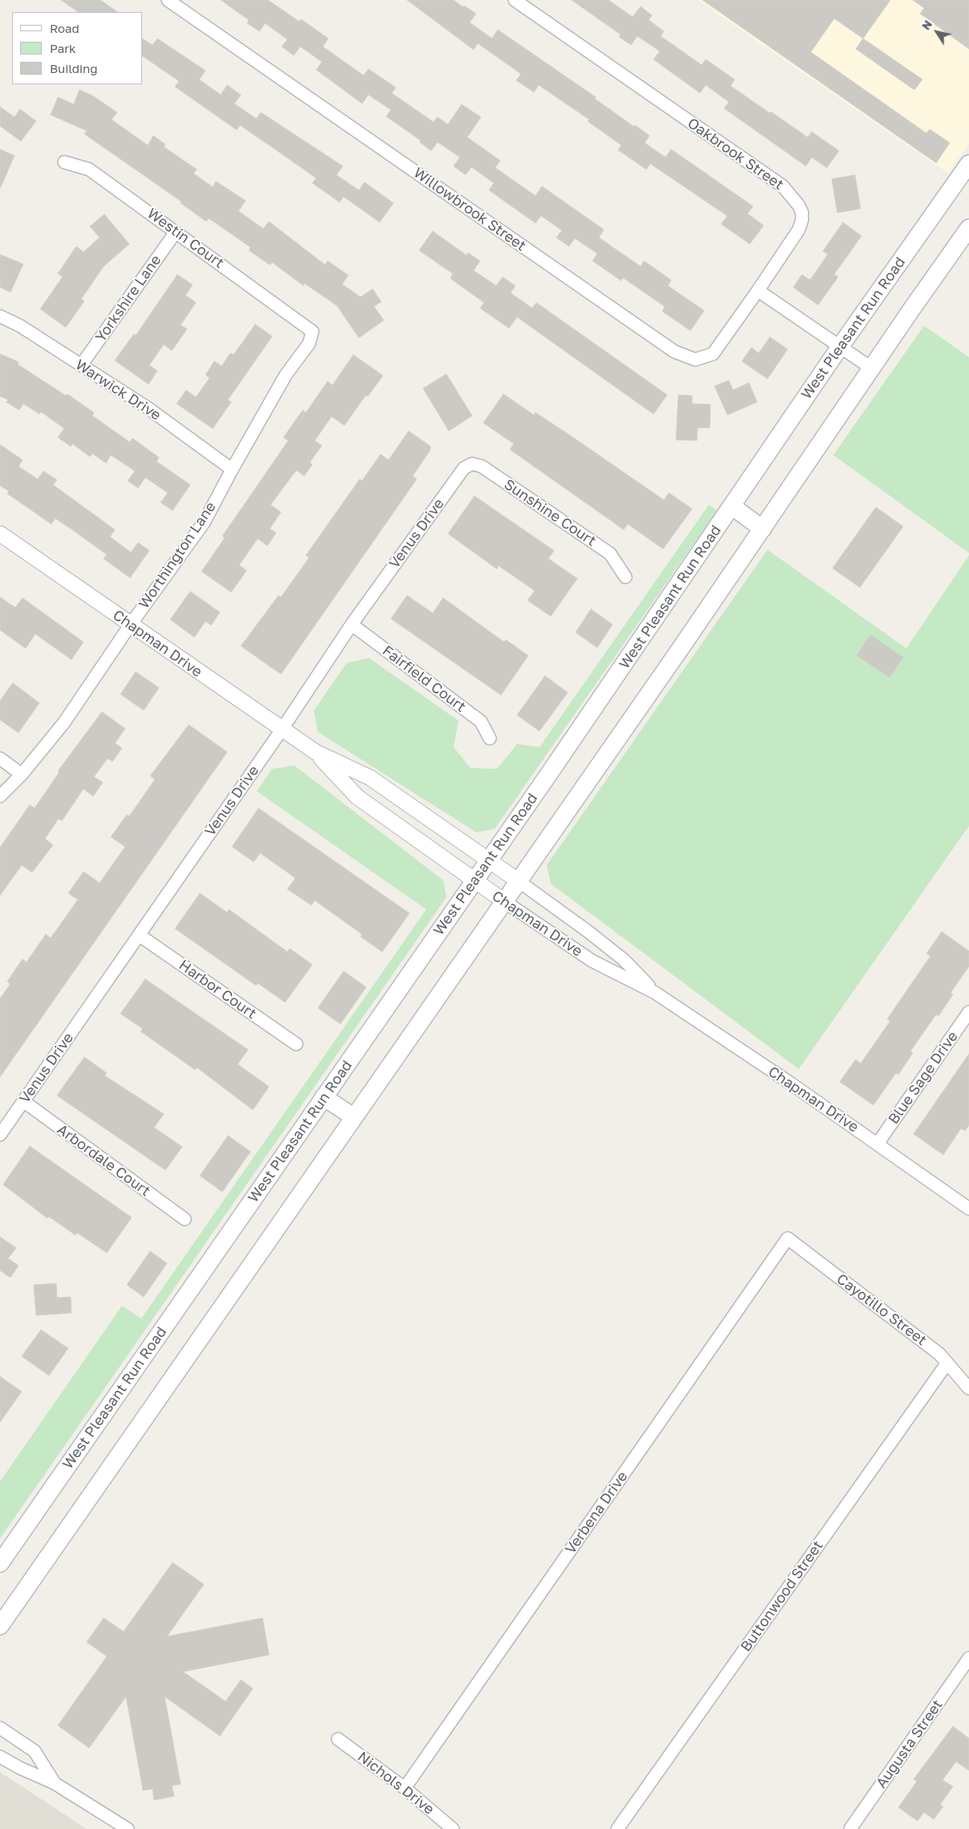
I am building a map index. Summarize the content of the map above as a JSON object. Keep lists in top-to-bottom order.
{
  "streets": {
    "main road": ["West Pleasant Run Road"],
    "street": [
      "Oakbrook Street",
      "Willowbrook Street",
      "Westin Court",
      "Yorkshire Lane",
      "Warwick Drive",
      "Sunshine Court",
      "Venus Drive",
      "Worthington Lane",
      "Chapman Drive",
      "Fairfield Court",
      "Harbor Court",
      "Blue Sage Drive",
      "Arbordale Court",
      "Cayotillo Street",
      "Verbena Drive",
      "Buttonwood Street",
      "Augusta Street",
      "Nichols Drive"
    ]
  },
  "crossings": [
    ["Oakbrook Street", "Willowbrook Street"],
    ["Westin Court", "Yorkshire Lane"],
    ["Westin Court", "Worthington Lane"],
    ["Yorkshire Lane", "Warwick Drive"],
    ["West Pleasant Run Road", "Chapman Drive"],
    ["Warwick Drive", "Worthington Lane"],
    ["Sunshine Court", "Venus Drive"],
    ["Venus Drive", "Chapman Drive"],
    ["Venus Drive", "Fairfield Court"],
    ["Venus Drive", "Harbor Court"],
    ["Venus Drive", "Arbordale Court"],
    ["Worthington Lane", "Chapman Drive"],
    ["Chapman Drive", "Blue Sage Drive"],
    ["Cayotillo Street", "Verbena Drive"],
    ["Cayotillo Street", "Buttonwood Street"],
    ["Verbena Drive", "Nichols Drive"]
  ],
  "legend": ["Road", "Park", "Building"],
  "north": "top left"
}
